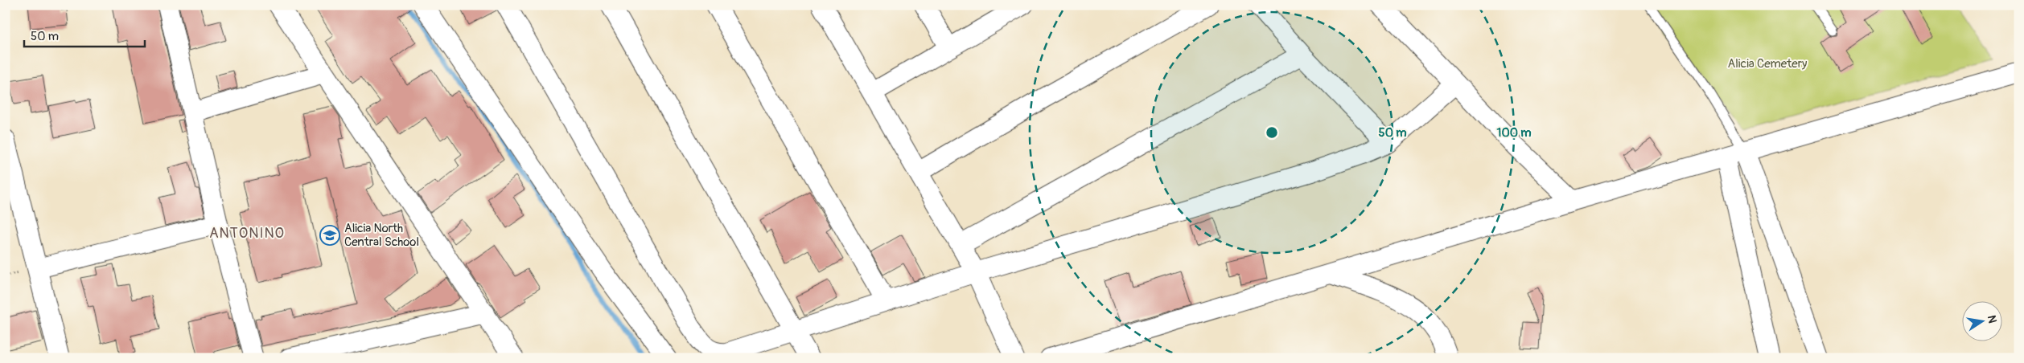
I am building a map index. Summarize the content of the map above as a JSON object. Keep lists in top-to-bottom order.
{
  "districts": ["ANTONINO"],
  "parks": ["Alicia Cemetery"],
  "places": {
    "school or university": ["Alicia North Central School"]
  },
  "scale_bar": "50 m",
  "north": "right",
  "rings": ["50 m", "100 m"]
}
